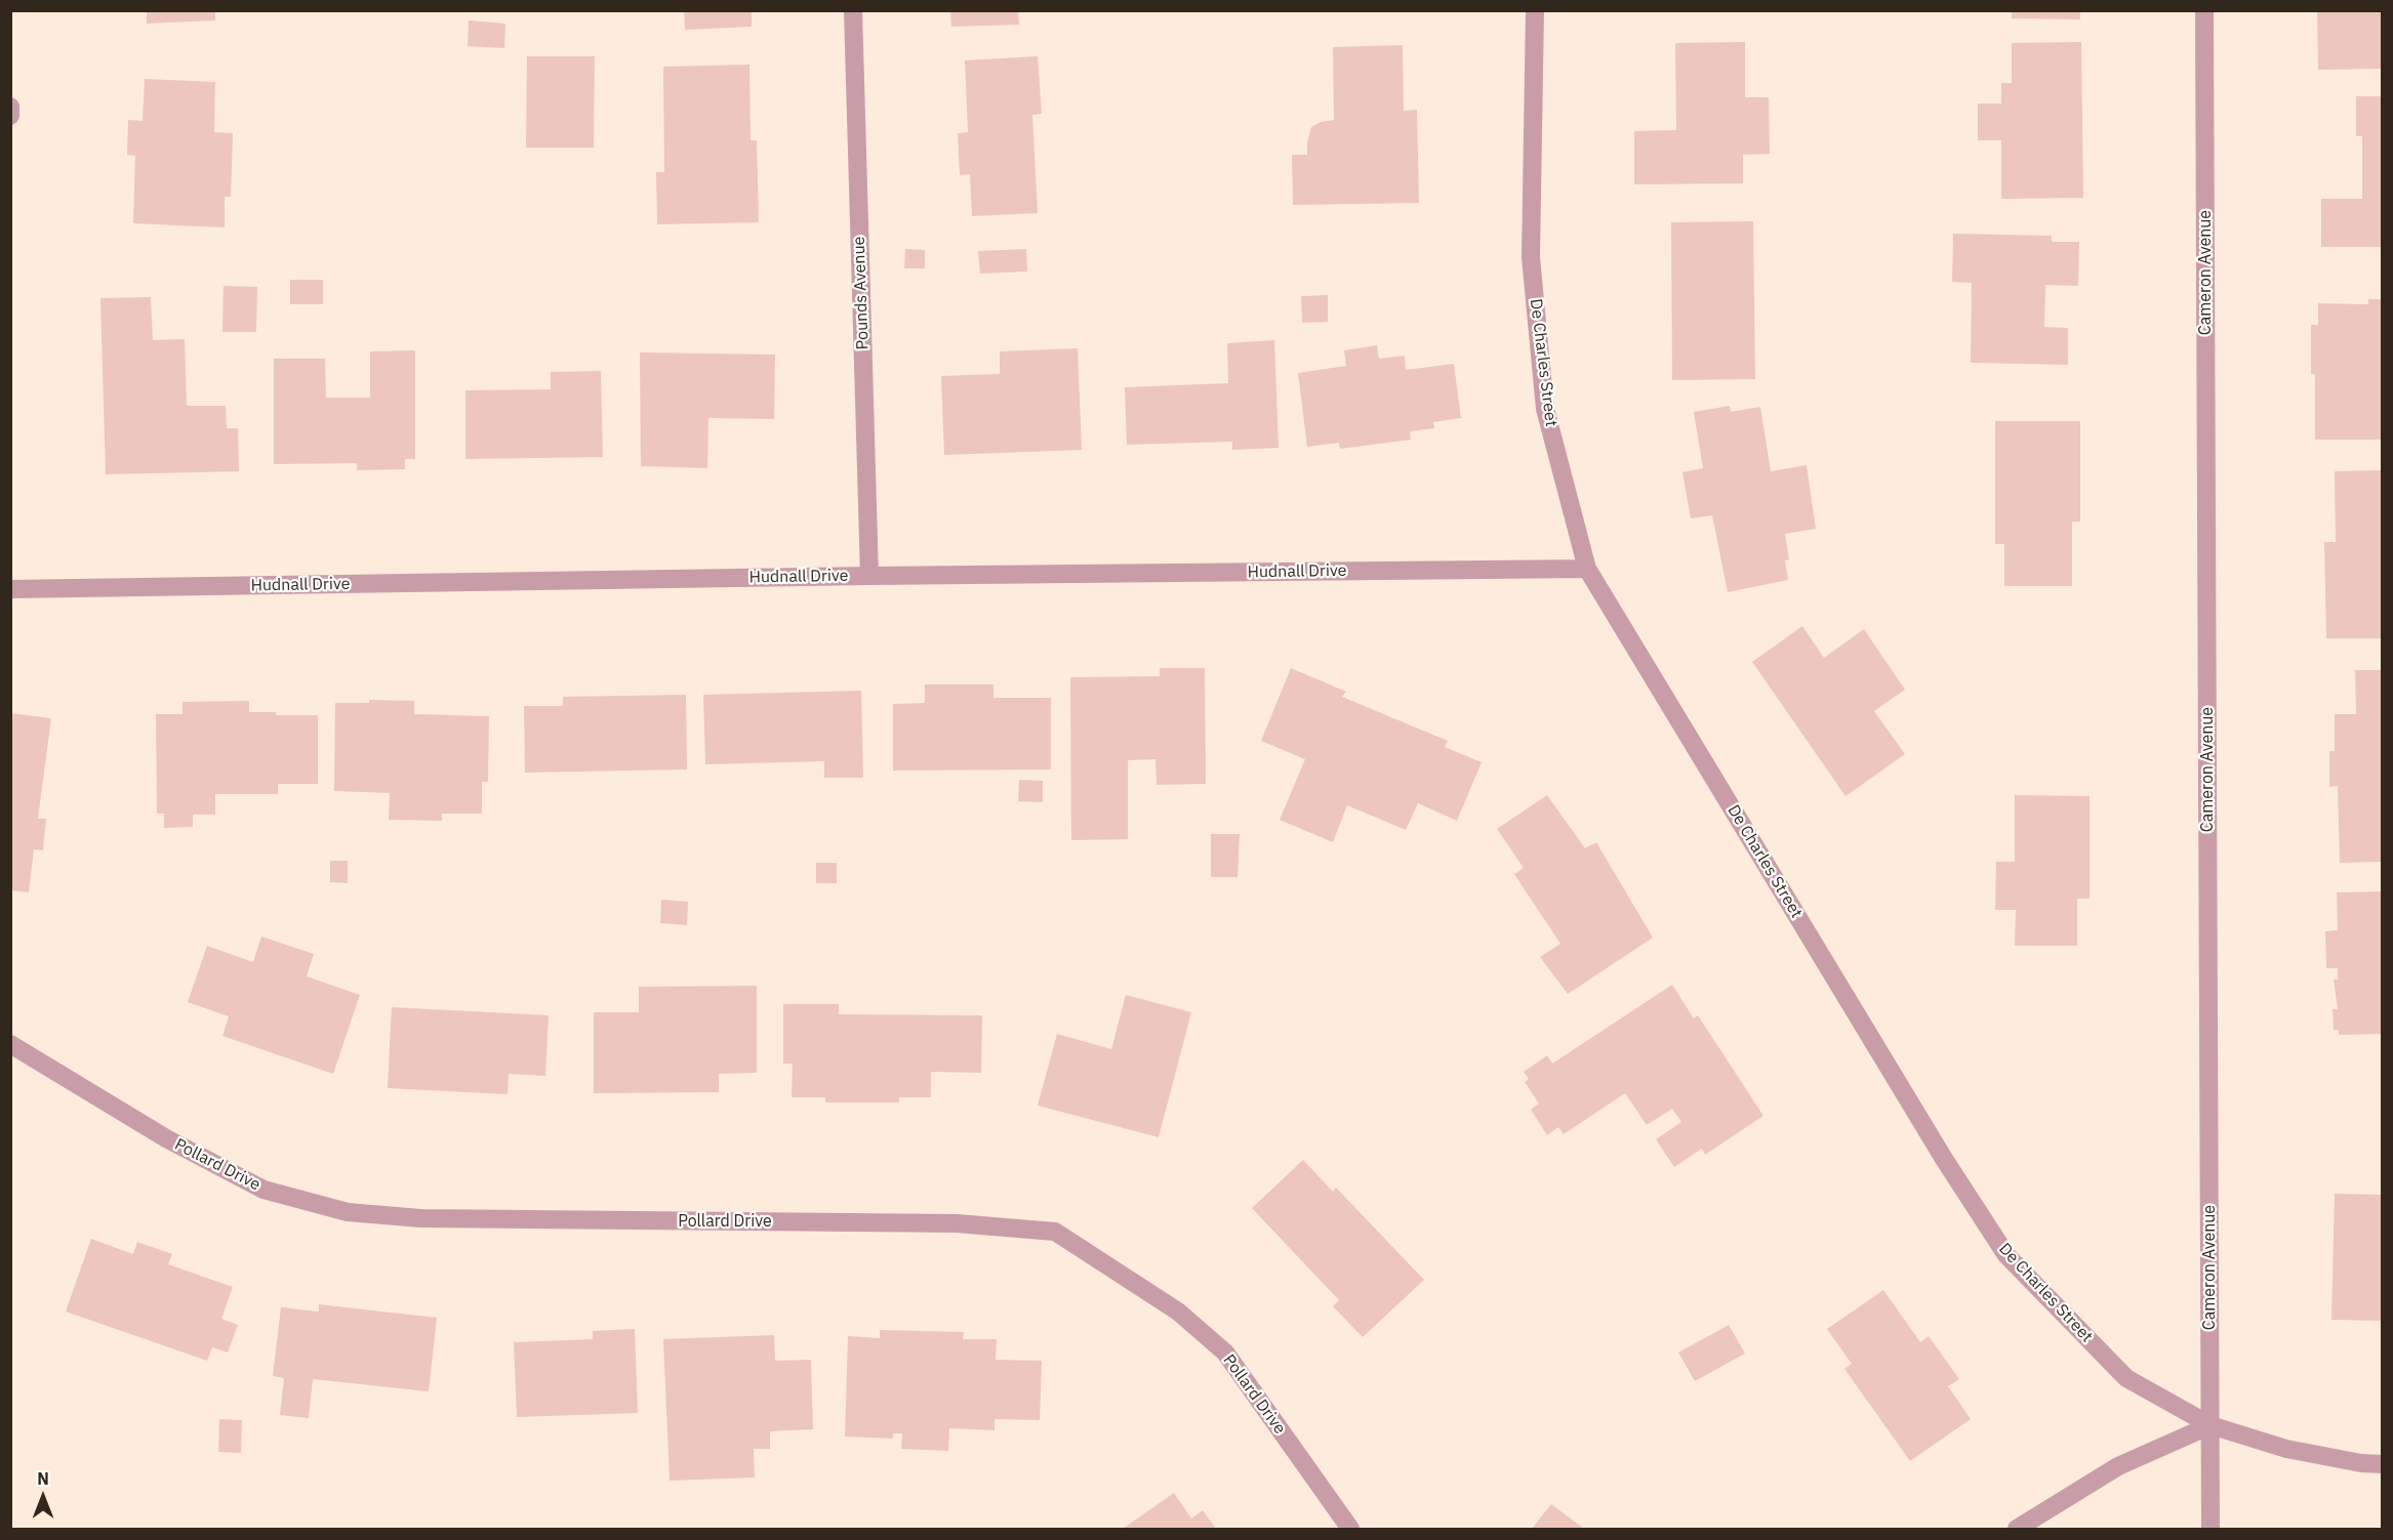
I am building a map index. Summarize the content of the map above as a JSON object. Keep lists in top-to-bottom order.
{
  "streets": {
    "street": [
      "Cameron Avenue",
      "Pounds Avenue",
      "De Charles Street",
      "Hudnall Drive",
      "Pollard Drive"
    ]
  },
  "crossings": [
    ["Cameron Avenue", "De Charles Street"],
    ["Pounds Avenue", "Hudnall Drive"],
    ["De Charles Street", "Hudnall Drive"]
  ],
  "north": "top"
}
